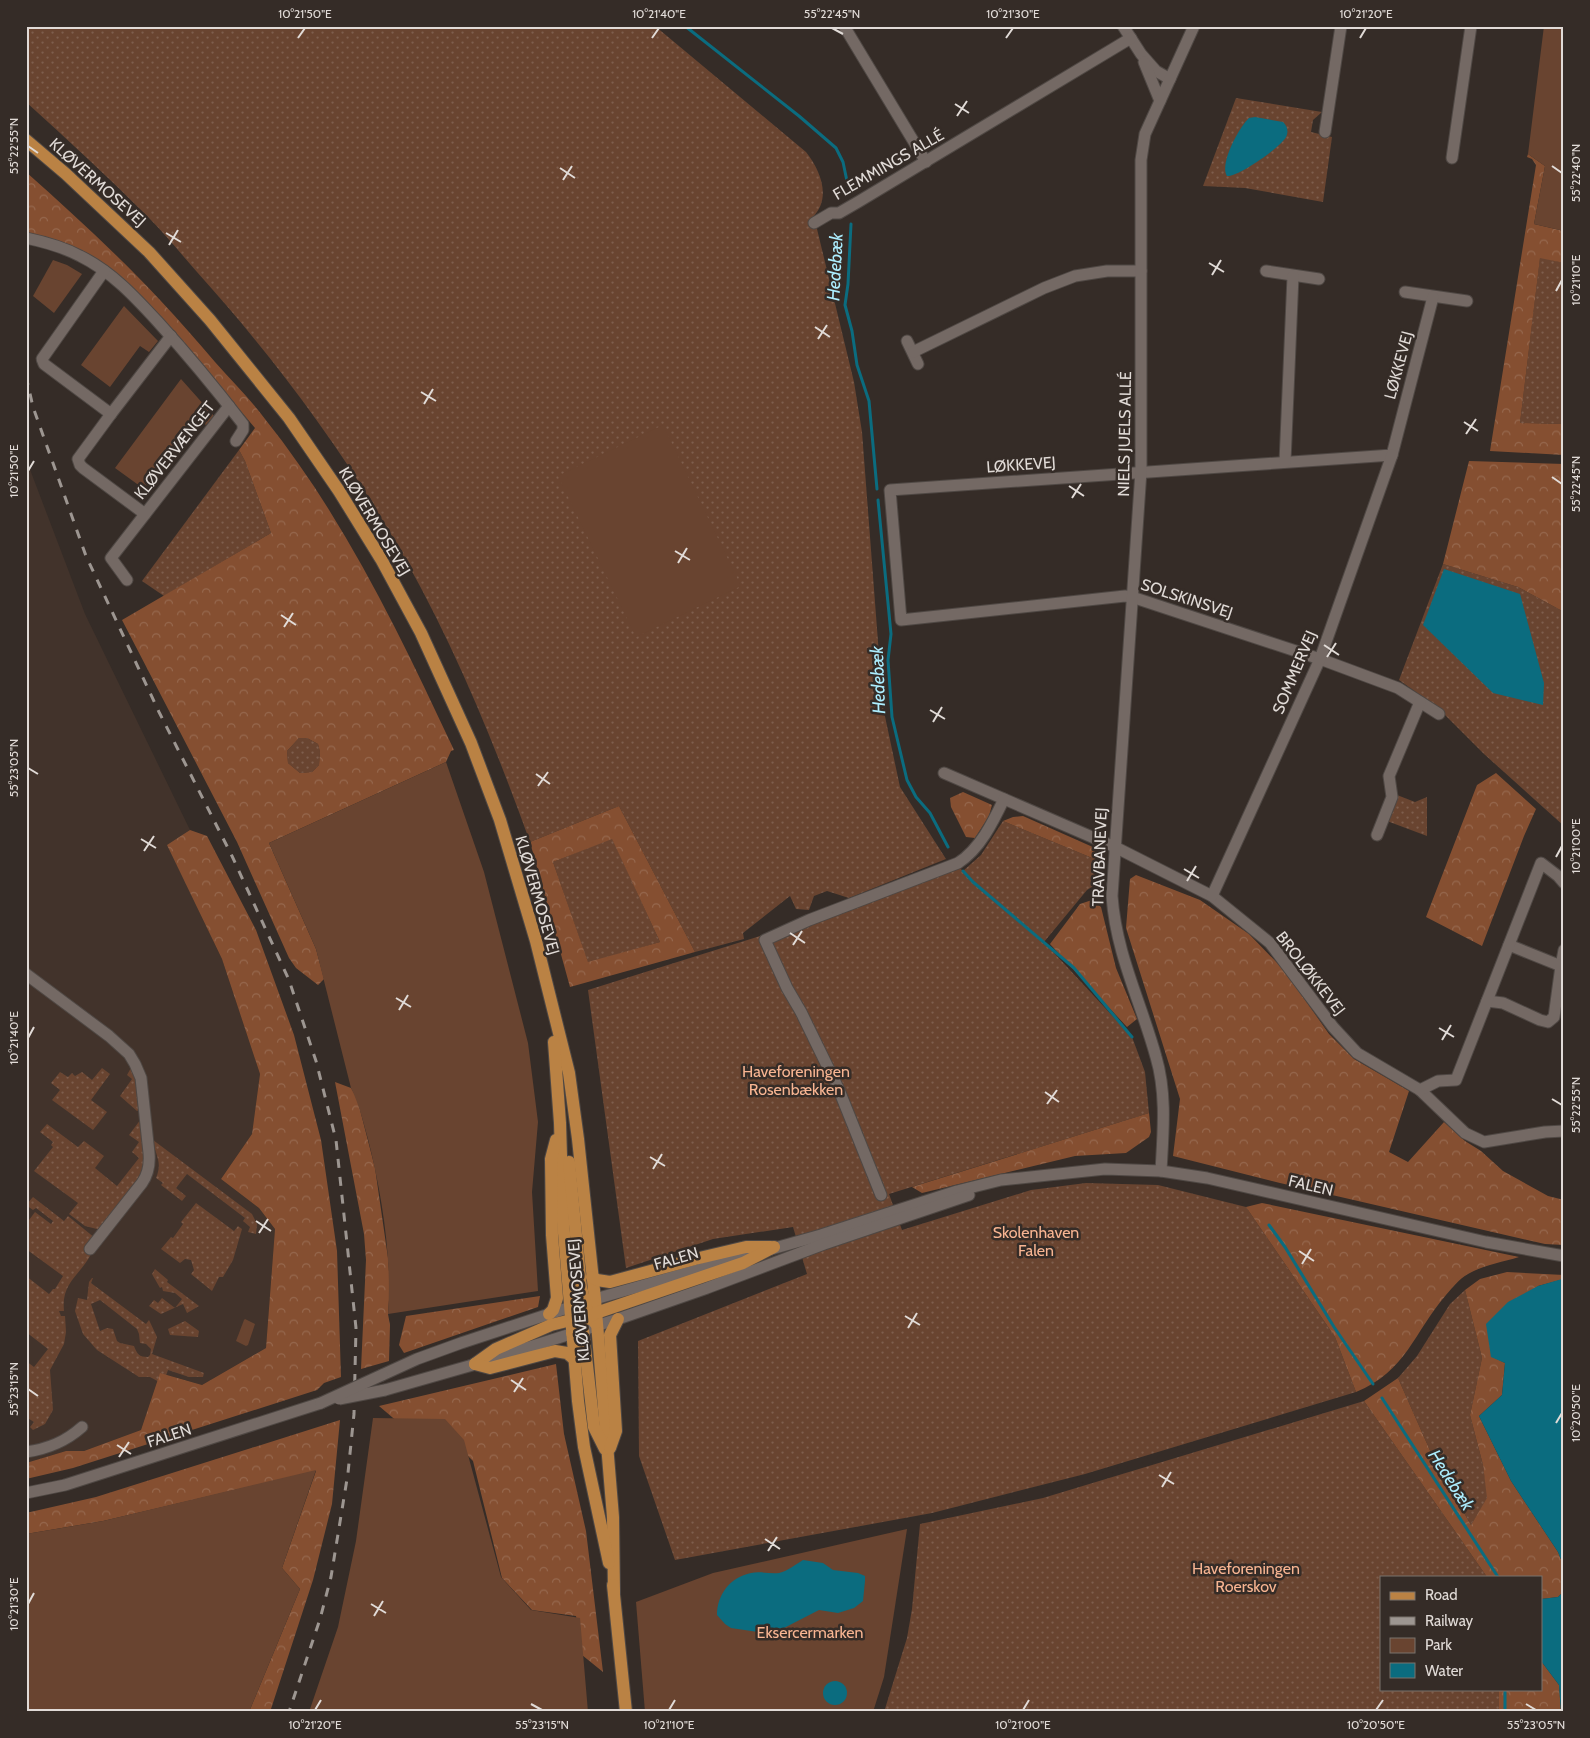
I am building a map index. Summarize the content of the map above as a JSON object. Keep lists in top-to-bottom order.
{
  "streets": {
    "main road": ["KLØVERMOSEVEJ"],
    "street": [
      "FLEMMINGS ALLÉ",
      "LØKKEVEJ",
      "NIELS JUELS ALLÉ",
      "KLØVERVÆNGET",
      "SOLSKINSVEJ",
      "SOMMERVEJ",
      "TRAVBANEVEJ",
      "BROLØKKEVEJ",
      "FALEN"
    ]
  },
  "crossings": [
    ["KLØVERMOSEVEJ", "FALEN"],
    ["LØKKEVEJ", "NIELS JUELS ALLÉ"],
    ["LØKKEVEJ", "SOLSKINSVEJ"],
    ["LØKKEVEJ", "SOMMERVEJ"],
    ["NIELS JUELS ALLÉ", "SOLSKINSVEJ"],
    ["NIELS JUELS ALLÉ", "TRAVBANEVEJ"],
    ["SOLSKINSVEJ", "SOMMERVEJ"],
    ["SOLSKINSVEJ", "TRAVBANEVEJ"],
    ["SOMMERVEJ", "BROLØKKEVEJ"],
    ["TRAVBANEVEJ", "BROLØKKEVEJ"],
    ["TRAVBANEVEJ", "FALEN"]
  ],
  "water": ["Hedebæk"],
  "parks": [
    "Haveforeningen Rosenbækken",
    "Skolenhaven Falen",
    "Haveforeningen Roerskov",
    "Eksercermarken"
  ],
  "legend": [
    "Road",
    "Railway",
    "Park",
    "Water"
  ],
  "coordinates": [
    "10°21'50\"E",
    "10°21'40\"E",
    "55°22'45\"N",
    "10°21'30\"E",
    "10°21'20\"E",
    "55°22'55\"N",
    "55°22'40\"N",
    "10°21'10\"E",
    "55°23'05\"N",
    "10°21'00\"E",
    "55°23'15\"N",
    "10°20'50\"E"
  ]
}
